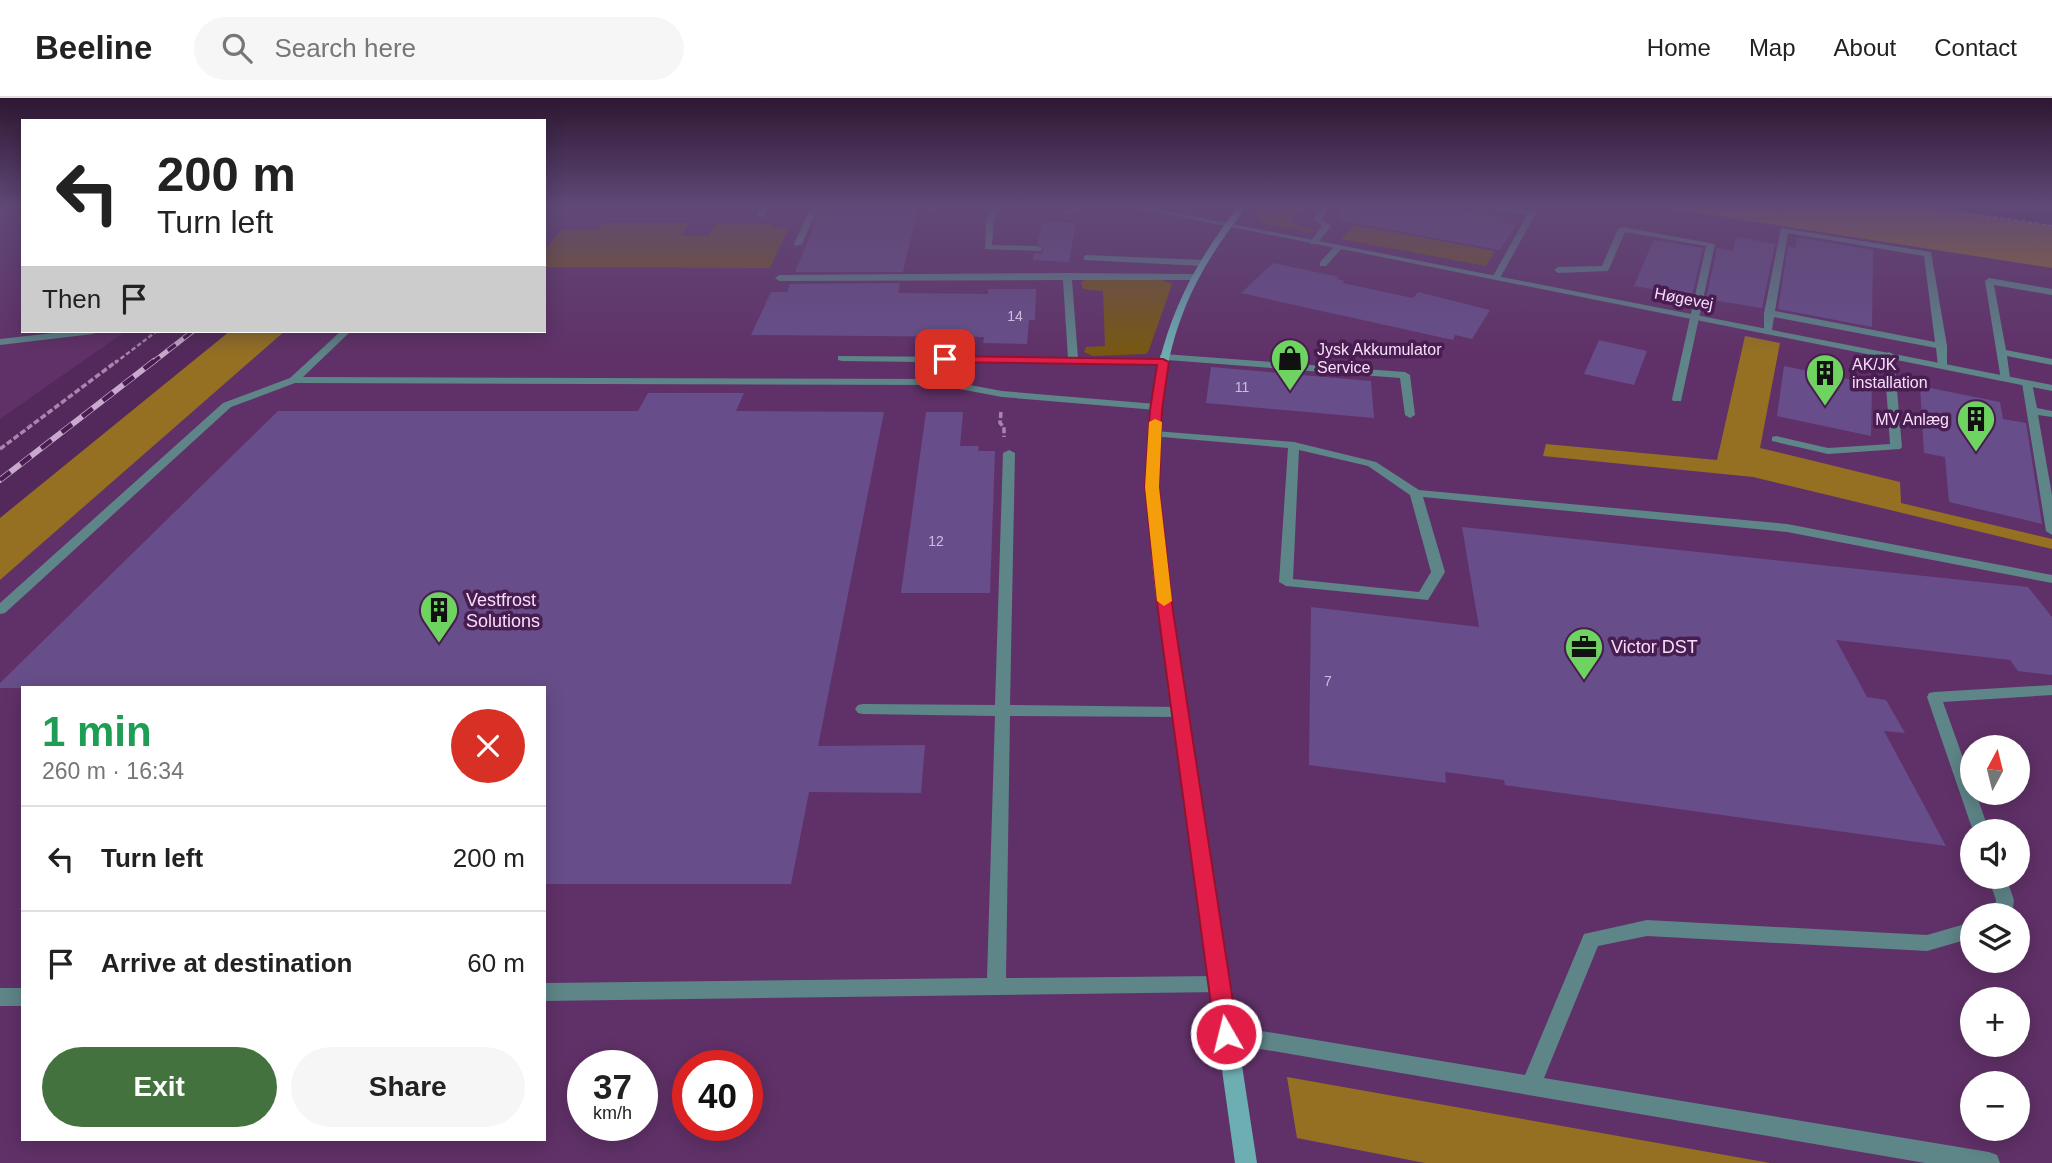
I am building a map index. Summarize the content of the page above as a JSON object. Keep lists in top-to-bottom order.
{
  "streets": {
    "street": ["Høgevej"]
  },
  "places": {
    "shop": ["Jysk Akkumulator Service"],
    "building": ["AK/JK installation", "MV Anlæg", "Vestfrost Solutions"],
    "office": ["Victor DST"]
  },
  "house_numbers": [
    "14",
    "11",
    "12",
    "7"
  ],
  "north": "top",
  "page": {
    "header": "Beeline",
    "search": "Search here",
    "nav": [
      "Home",
      "Map",
      "About",
      "Contact"
    ],
    "turn": ["200 m", "Turn left"],
    "then": "Then",
    "heading": ["1 min", "260 m · 16:34"],
    "map_buttons": ["+", "−"],
    "list": [
      {
        "name": "Turn left",
        "value": "200 m"
      },
      {
        "name": "Arrive at destination",
        "value": "60 m"
      }
    ],
    "buttons": ["Exit", "Share"],
    "speed": "37 km/h",
    "limit": "40"
  }
}
